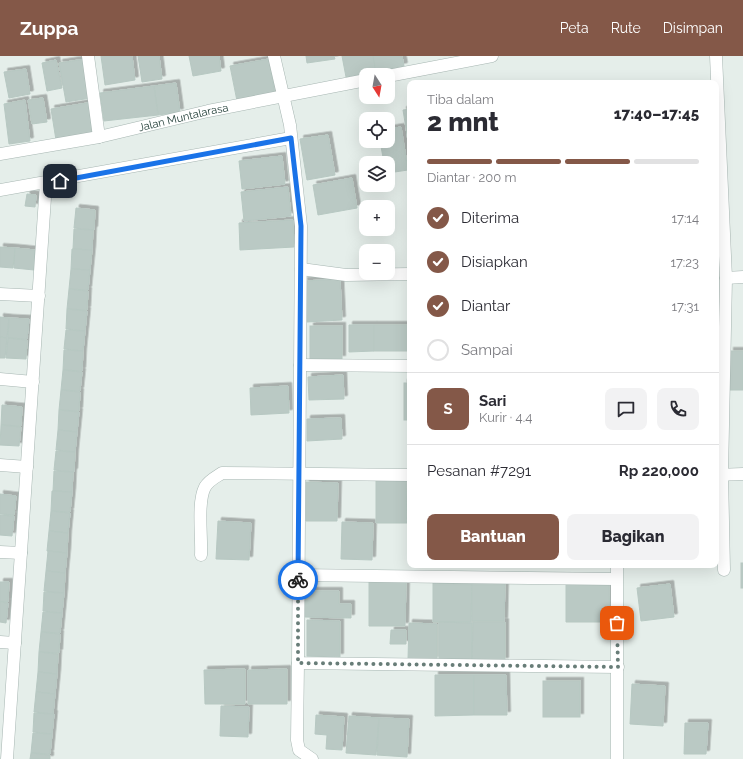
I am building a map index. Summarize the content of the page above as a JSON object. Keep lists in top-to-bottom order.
{
  "streets": {
    "street": ["Jalan Muntalarasa"]
  },
  "north": "bottom",
  "page": {
    "header": "Zuppa",
    "nav": ["Peta", "Rute", "Disimpan"],
    "map_buttons": ["+", "−"],
    "heading": ["2 mnt", "Tiba dalam", "17:40–17:45"],
    "panel": [
      "Sari",
      "Kurir · 4.4",
      "Pesanan #7291",
      "Rp 220,000"
    ],
    "bar": "Diantar · 200 m",
    "list": [
      ["Diterima", "17:14"],
      ["Disiapkan", "17:23"],
      ["Diantar", "17:31"],
      "Sampai"
    ],
    "round": "S",
    "buttons": ["Bantuan", "Bagikan"]
  }
}
